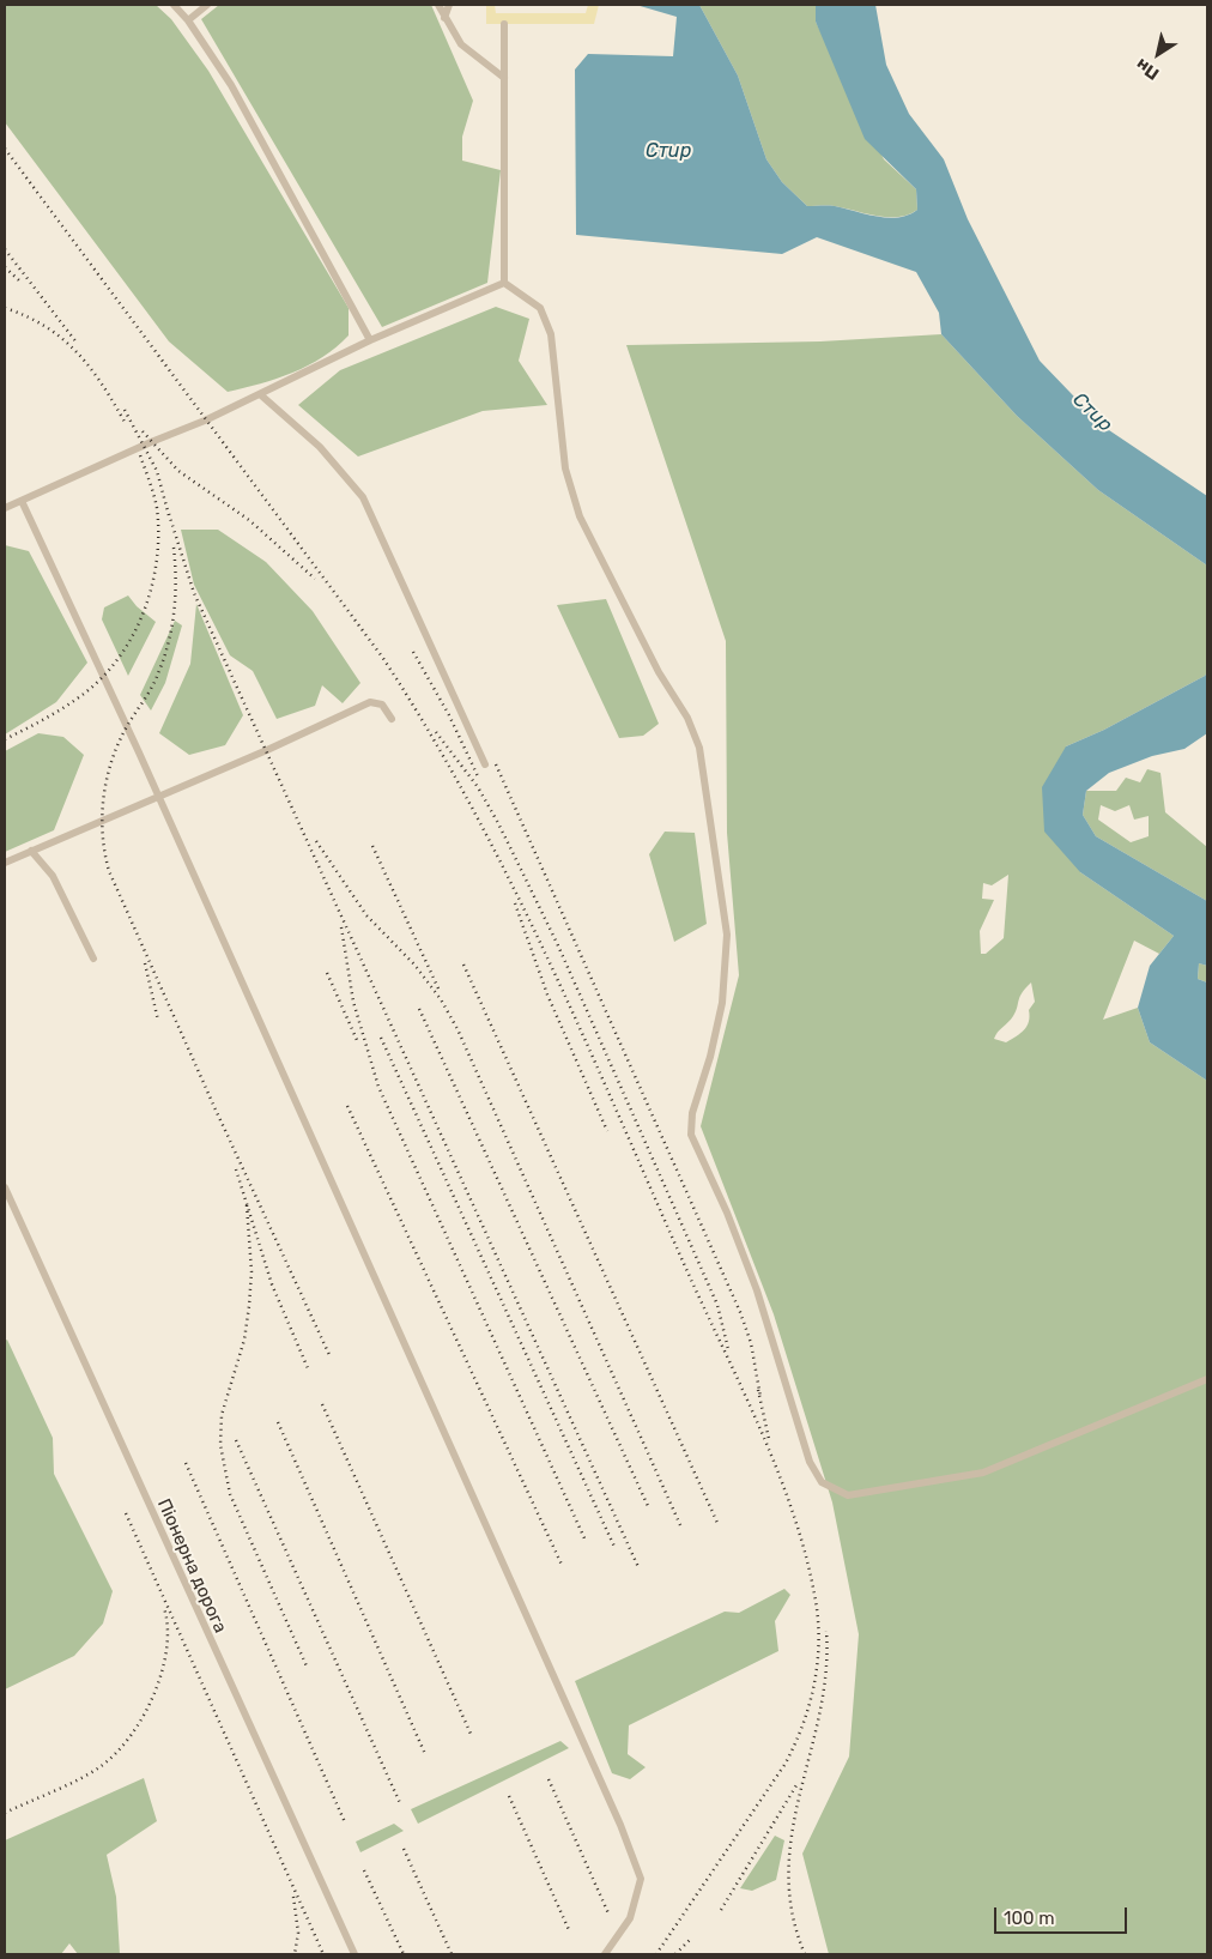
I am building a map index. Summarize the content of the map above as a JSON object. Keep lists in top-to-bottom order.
{
  "streets": {
    "street": ["Піонерна дорога"]
  },
  "water": ["Стир"],
  "scale_bar": "100 m",
  "north": "bottom left"
}
